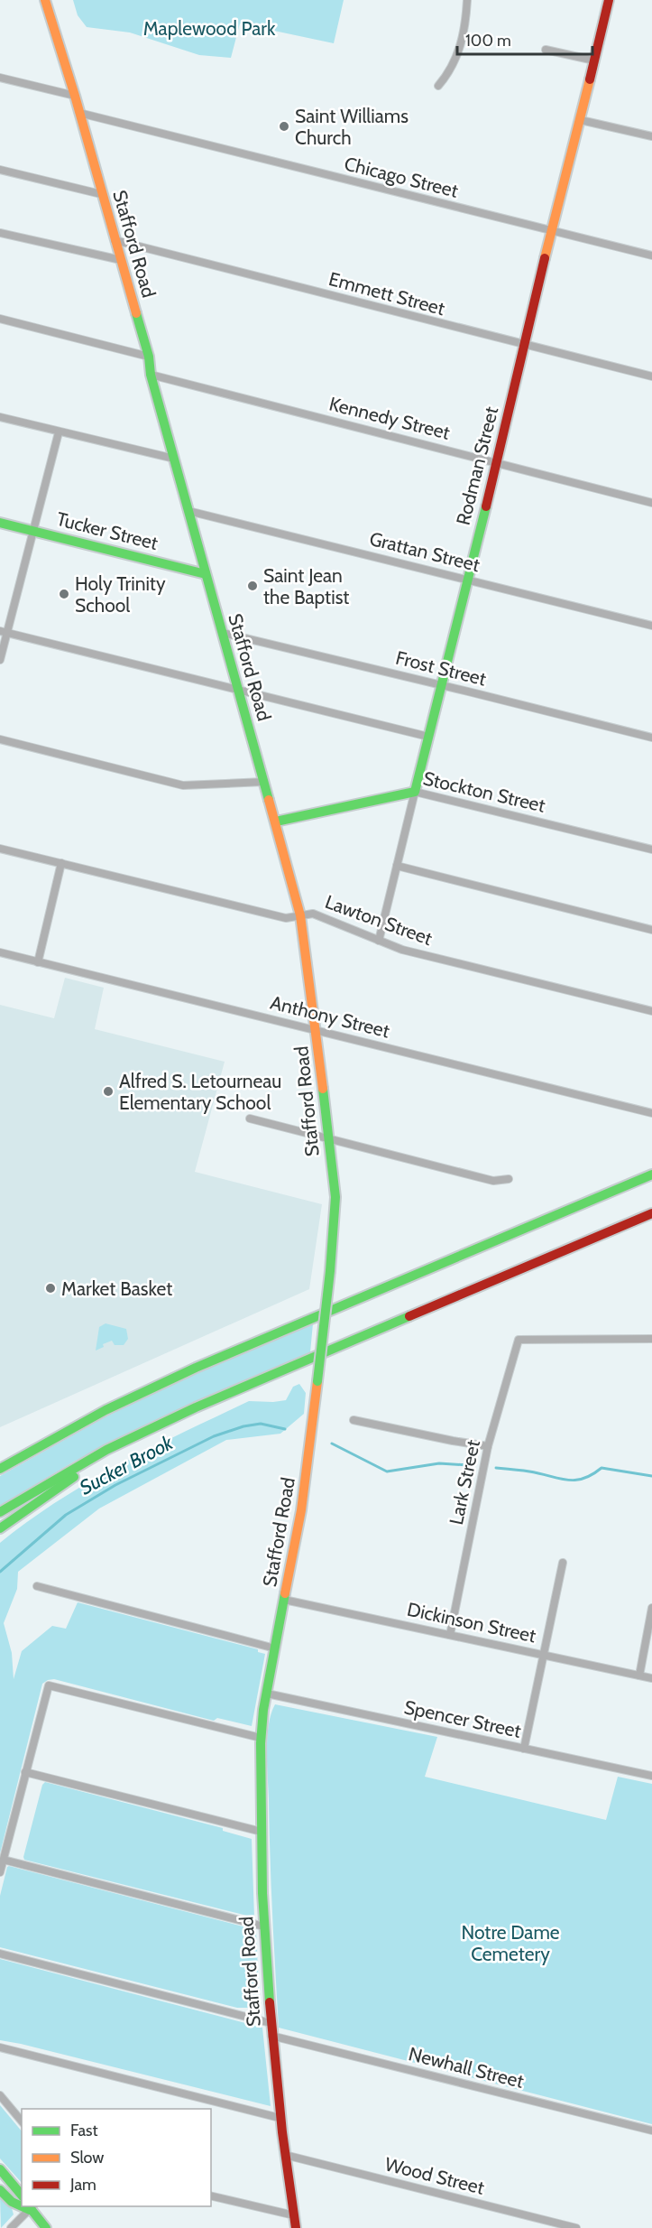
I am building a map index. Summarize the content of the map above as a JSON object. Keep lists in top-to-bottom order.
{
  "streets": {
    "main road": [
      "Stafford Road",
      "Rodman Street",
      "Tucker Street",
      "Stockton Street"
    ],
    "street": [
      "Chicago Street",
      "Emmett Street",
      "Kennedy Street",
      "Grattan Street",
      "Frost Street",
      "Lawton Street",
      "Anthony Street",
      "Lark Street",
      "Dickinson Street",
      "Spencer Street",
      "Newhall Street",
      "Wood Street"
    ]
  },
  "crossings": [
    ["Chicago Street", "Stafford Road"],
    ["Chicago Street", "Rodman Street"],
    ["Stafford Road", "Emmett Street"],
    ["Stafford Road", "Kennedy Street"],
    ["Stafford Road", "Tucker Street"],
    ["Stafford Road", "Grattan Street"],
    ["Stafford Road", "Frost Street"],
    ["Stafford Road", "Stockton Street"],
    ["Stafford Road", "Lawton Street"],
    ["Stafford Road", "Anthony Street"],
    ["Stafford Road", "Dickinson Street"],
    ["Stafford Road", "Spencer Street"],
    ["Stafford Road", "Newhall Street"],
    ["Stafford Road", "Wood Street"],
    ["Emmett Street", "Rodman Street"],
    ["Kennedy Street", "Rodman Street"],
    ["Rodman Street", "Grattan Street"],
    ["Rodman Street", "Frost Street"],
    ["Rodman Street", "Stockton Street"],
    ["Rodman Street", "Lawton Street"],
    ["Lark Street", "Dickinson Street"]
  ],
  "water": ["Sucker Brook"],
  "parks": ["Maplewood Park", "Notre Dame Cemetery"],
  "places": [
    "Saint Williams Church",
    "Saint Jean the Baptist",
    "Holy Trinity School",
    "Alfred S. Letourneau Elementary School",
    "Market Basket"
  ],
  "legend": ["Fast", "Slow", "Jam"],
  "scale_bar": "100 m"
}
